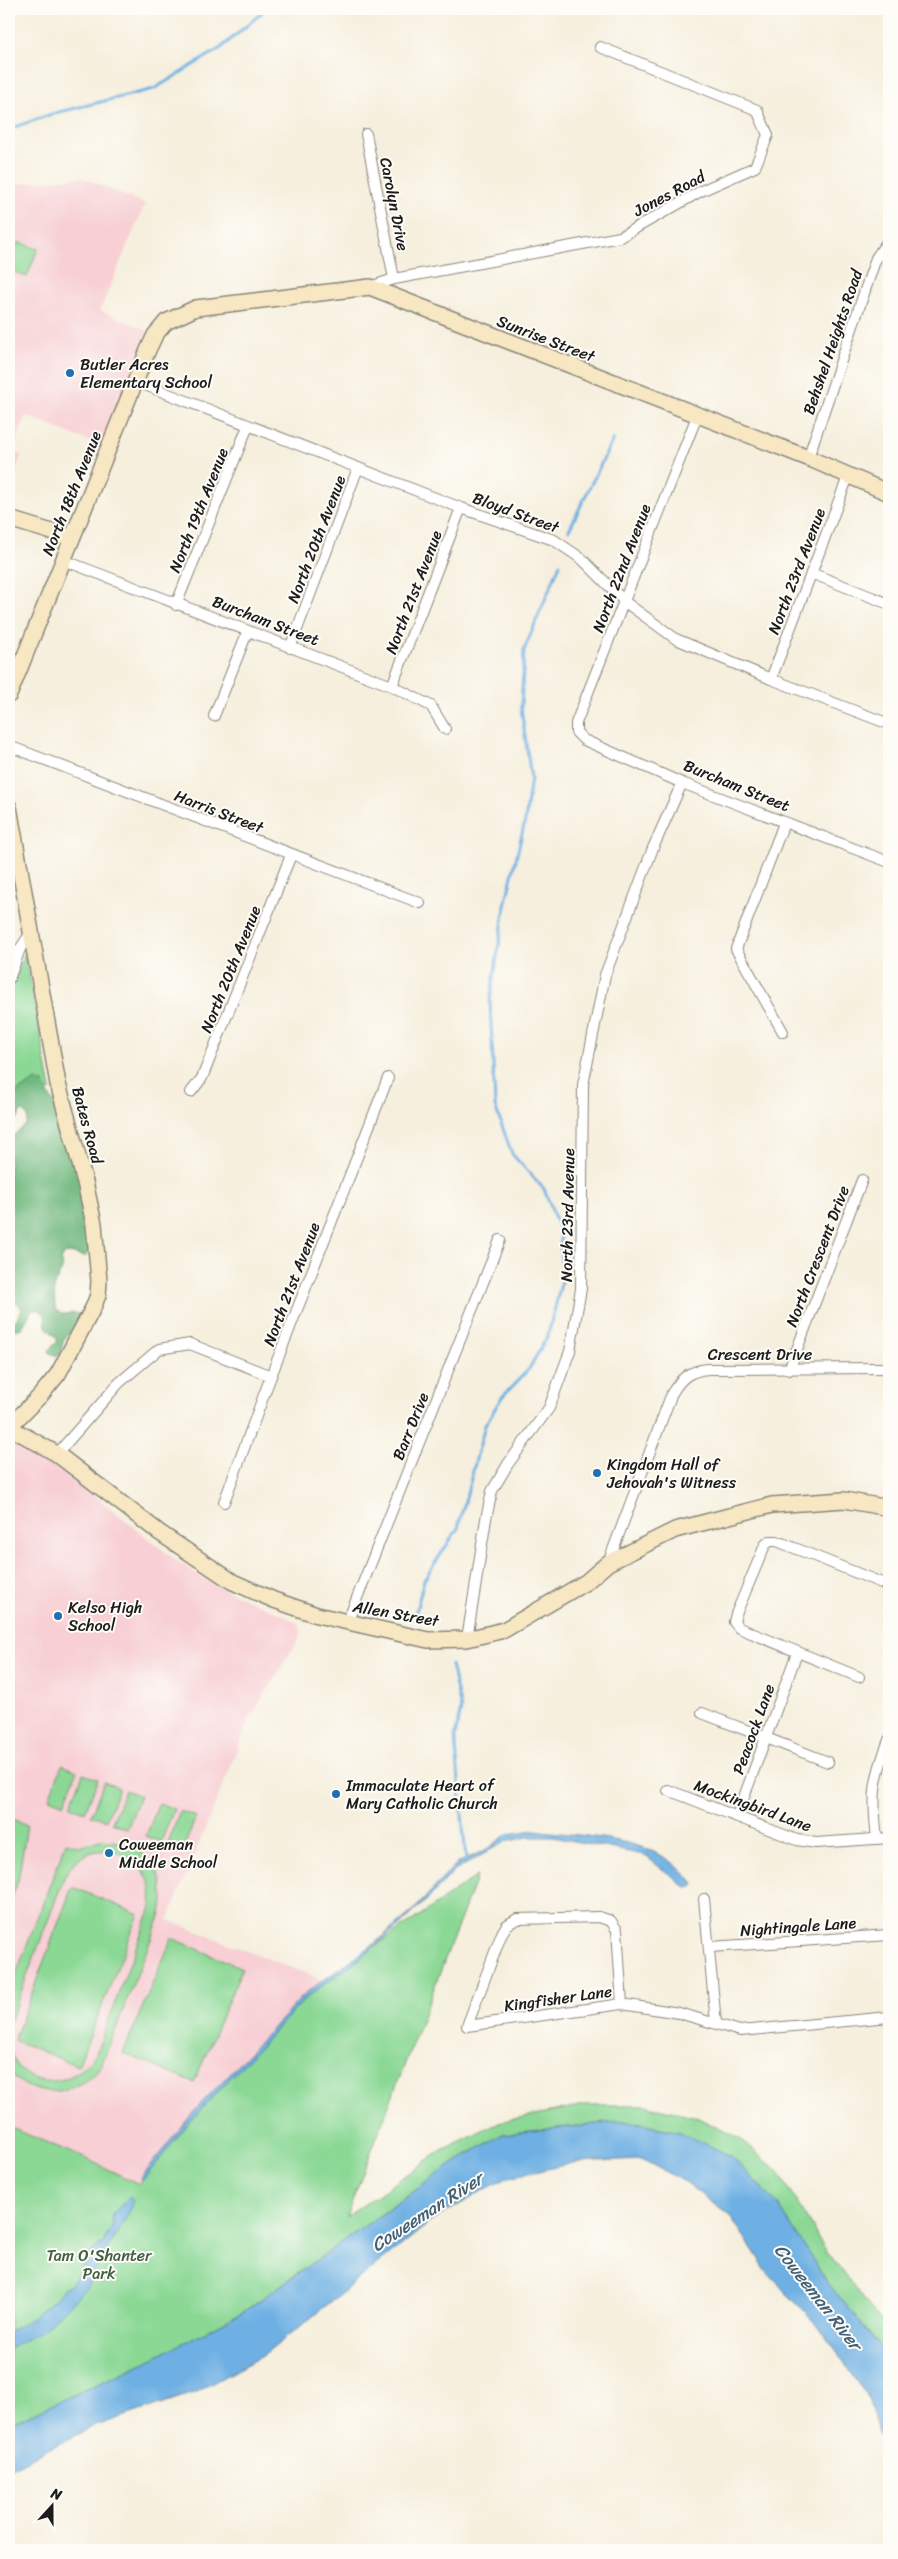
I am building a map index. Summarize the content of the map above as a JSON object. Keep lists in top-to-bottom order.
{
  "streets": {
    "street": [
      "Jones Road",
      "Carolyn Drive",
      "Sunrise Street",
      "Behshel Heights Road",
      "North 18th Avenue",
      "North 19th Avenue",
      "Bloyd Street",
      "North 20th Avenue",
      "North 22nd Avenue",
      "North 23rd Avenue",
      "North 21st Avenue",
      "Burcham Street",
      "Harris Street",
      "Bates Road",
      "North Crescent Drive",
      "Crescent Drive",
      "Barr Drive",
      "Allen Street",
      "Peacock Lane",
      "Mockingbird Lane",
      "Nightingale Lane",
      "Kingfisher Lane"
    ]
  },
  "crossings": [
    ["Jones Road", "Carolyn Drive"],
    ["Jones Road", "Sunrise Street"],
    ["Sunrise Street", "Behshel Heights Road"],
    ["Sunrise Street", "North 18th Avenue"],
    ["Sunrise Street", "North 22nd Avenue"],
    ["Sunrise Street", "North 23rd Avenue"],
    ["North 18th Avenue", "Bloyd Street"],
    ["North 18th Avenue", "Burcham Street"],
    ["North 19th Avenue", "Bloyd Street"],
    ["North 19th Avenue", "Burcham Street"],
    ["Bloyd Street", "North 20th Avenue"],
    ["Bloyd Street", "North 22nd Avenue"],
    ["Bloyd Street", "North 23rd Avenue"],
    ["Bloyd Street", "North 21st Avenue"],
    ["North 20th Avenue", "Burcham Street"],
    ["North 20th Avenue", "Harris Street"],
    ["North 22nd Avenue", "Burcham Street"],
    ["North 23rd Avenue", "Burcham Street"],
    ["North 23rd Avenue", "Allen Street"],
    ["North 21st Avenue", "Burcham Street"],
    ["Bates Road", "Allen Street"],
    ["North Crescent Drive", "Crescent Drive"],
    ["Crescent Drive", "Allen Street"],
    ["Barr Drive", "Allen Street"],
    ["Peacock Lane", "Mockingbird Lane"]
  ],
  "water": ["Coweeman River"],
  "parks": ["Tam O'Shanter Park"],
  "places": [
    "Butler Acres Elementary School",
    "Kingdom Hall of Jehovah's Witness",
    "Kelso High School",
    "Immaculate Heart of Mary Catholic Church",
    "Coweeman Middle School"
  ],
  "north": "top"
}
